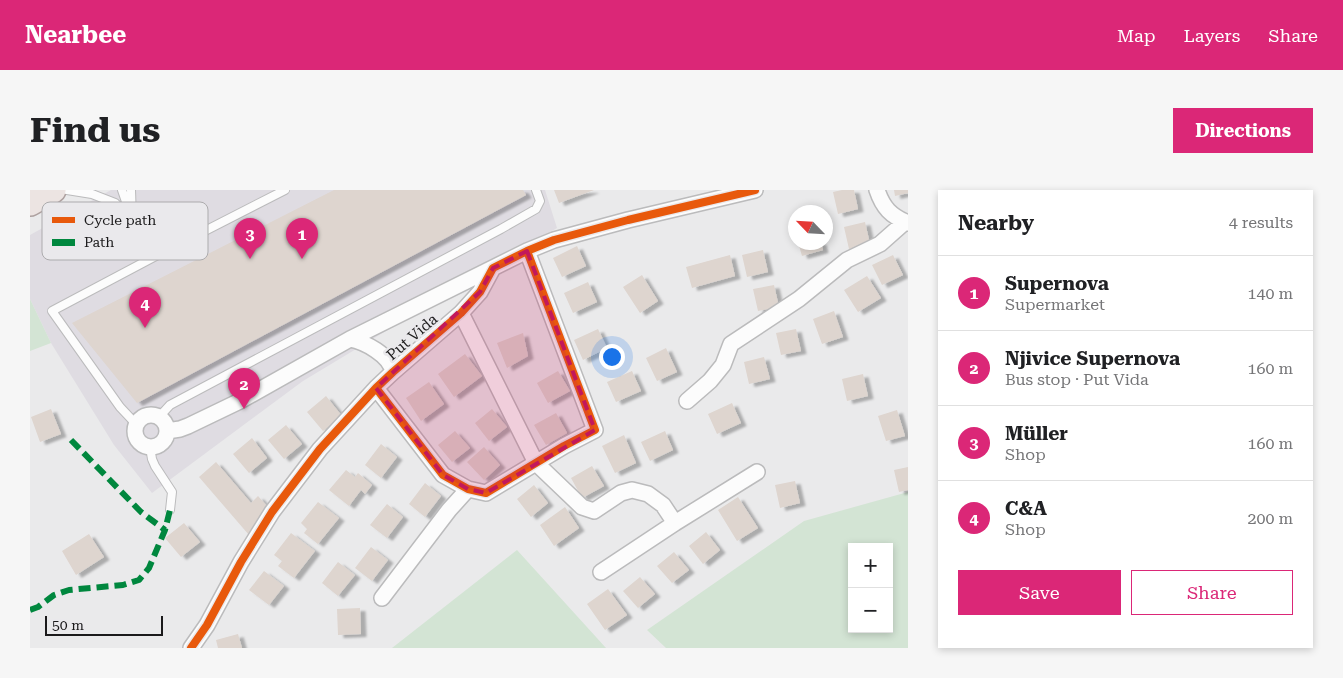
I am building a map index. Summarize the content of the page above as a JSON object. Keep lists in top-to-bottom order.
{
  "streets": {
    "street": ["Put Vida"]
  },
  "legend": ["Cycle path", "Path"],
  "scale_bar": "50 m",
  "north": "top left",
  "page": {
    "header": "Nearbee",
    "nav": ["Map", "Layers", "Share"],
    "buttons": [
      "Directions",
      ["Save", "Share"]
    ],
    "title": "Find us",
    "heading": ["Nearby", "4 results"],
    "pins": [
      "1",
      "3",
      "4",
      "2"
    ],
    "list": [
      {
        "mark": "1",
        "name": "Supernova",
        "note": "Supermarket",
        "value": "140 m"
      },
      {
        "mark": "2",
        "name": "Njivice Supernova",
        "note": "Bus stop · Put Vida",
        "value": "160 m"
      },
      {
        "mark": "3",
        "name": "Müller",
        "note": "Shop",
        "value": "160 m"
      },
      {
        "mark": "4",
        "name": "C&A",
        "note": "Shop",
        "value": "200 m"
      }
    ],
    "map_buttons": ["+", "−"],
    "scale": "50 m"
  }
}
